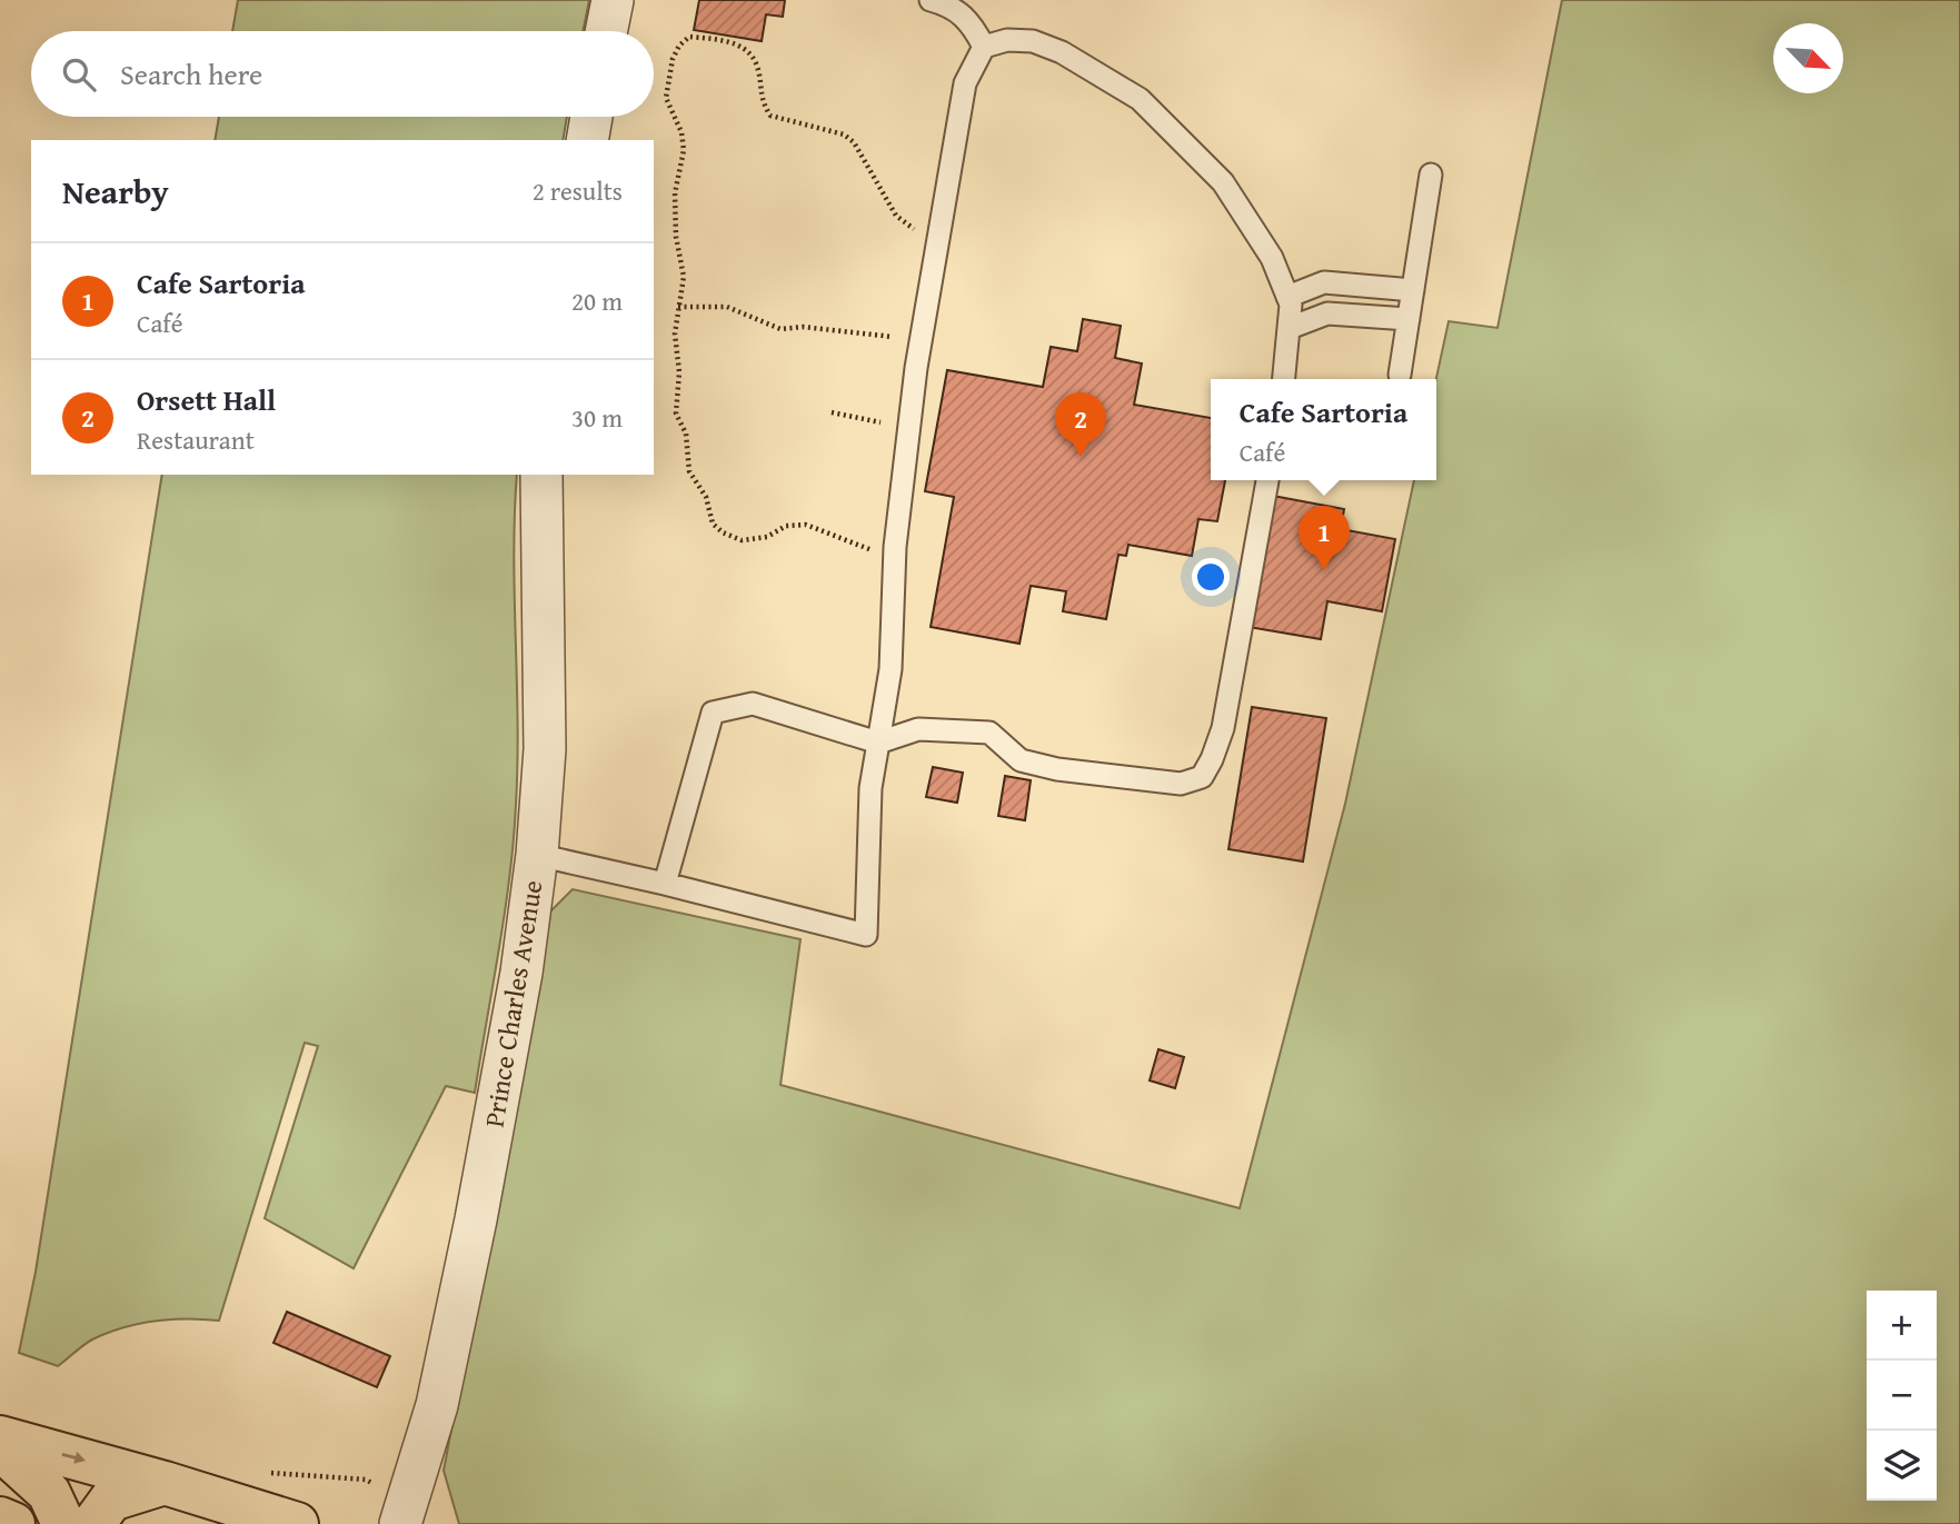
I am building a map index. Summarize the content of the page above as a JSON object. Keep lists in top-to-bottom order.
{
  "streets": {
    "street": ["Prince Charles Avenue"]
  },
  "north": "bottom right",
  "page": {
    "search": "Search here",
    "heading": ["Nearby", "2 results"],
    "list": [
      {
        "mark": "1",
        "name": "Cafe Sartoria",
        "note": "Café",
        "value": "20 m"
      },
      {
        "mark": "2",
        "name": "Orsett Hall",
        "note": "Restaurant",
        "value": "30 m"
      }
    ],
    "popup": ["Cafe Sartoria", "Café"],
    "pins": ["2", "1"],
    "map_buttons": ["+", "−"]
  }
}
